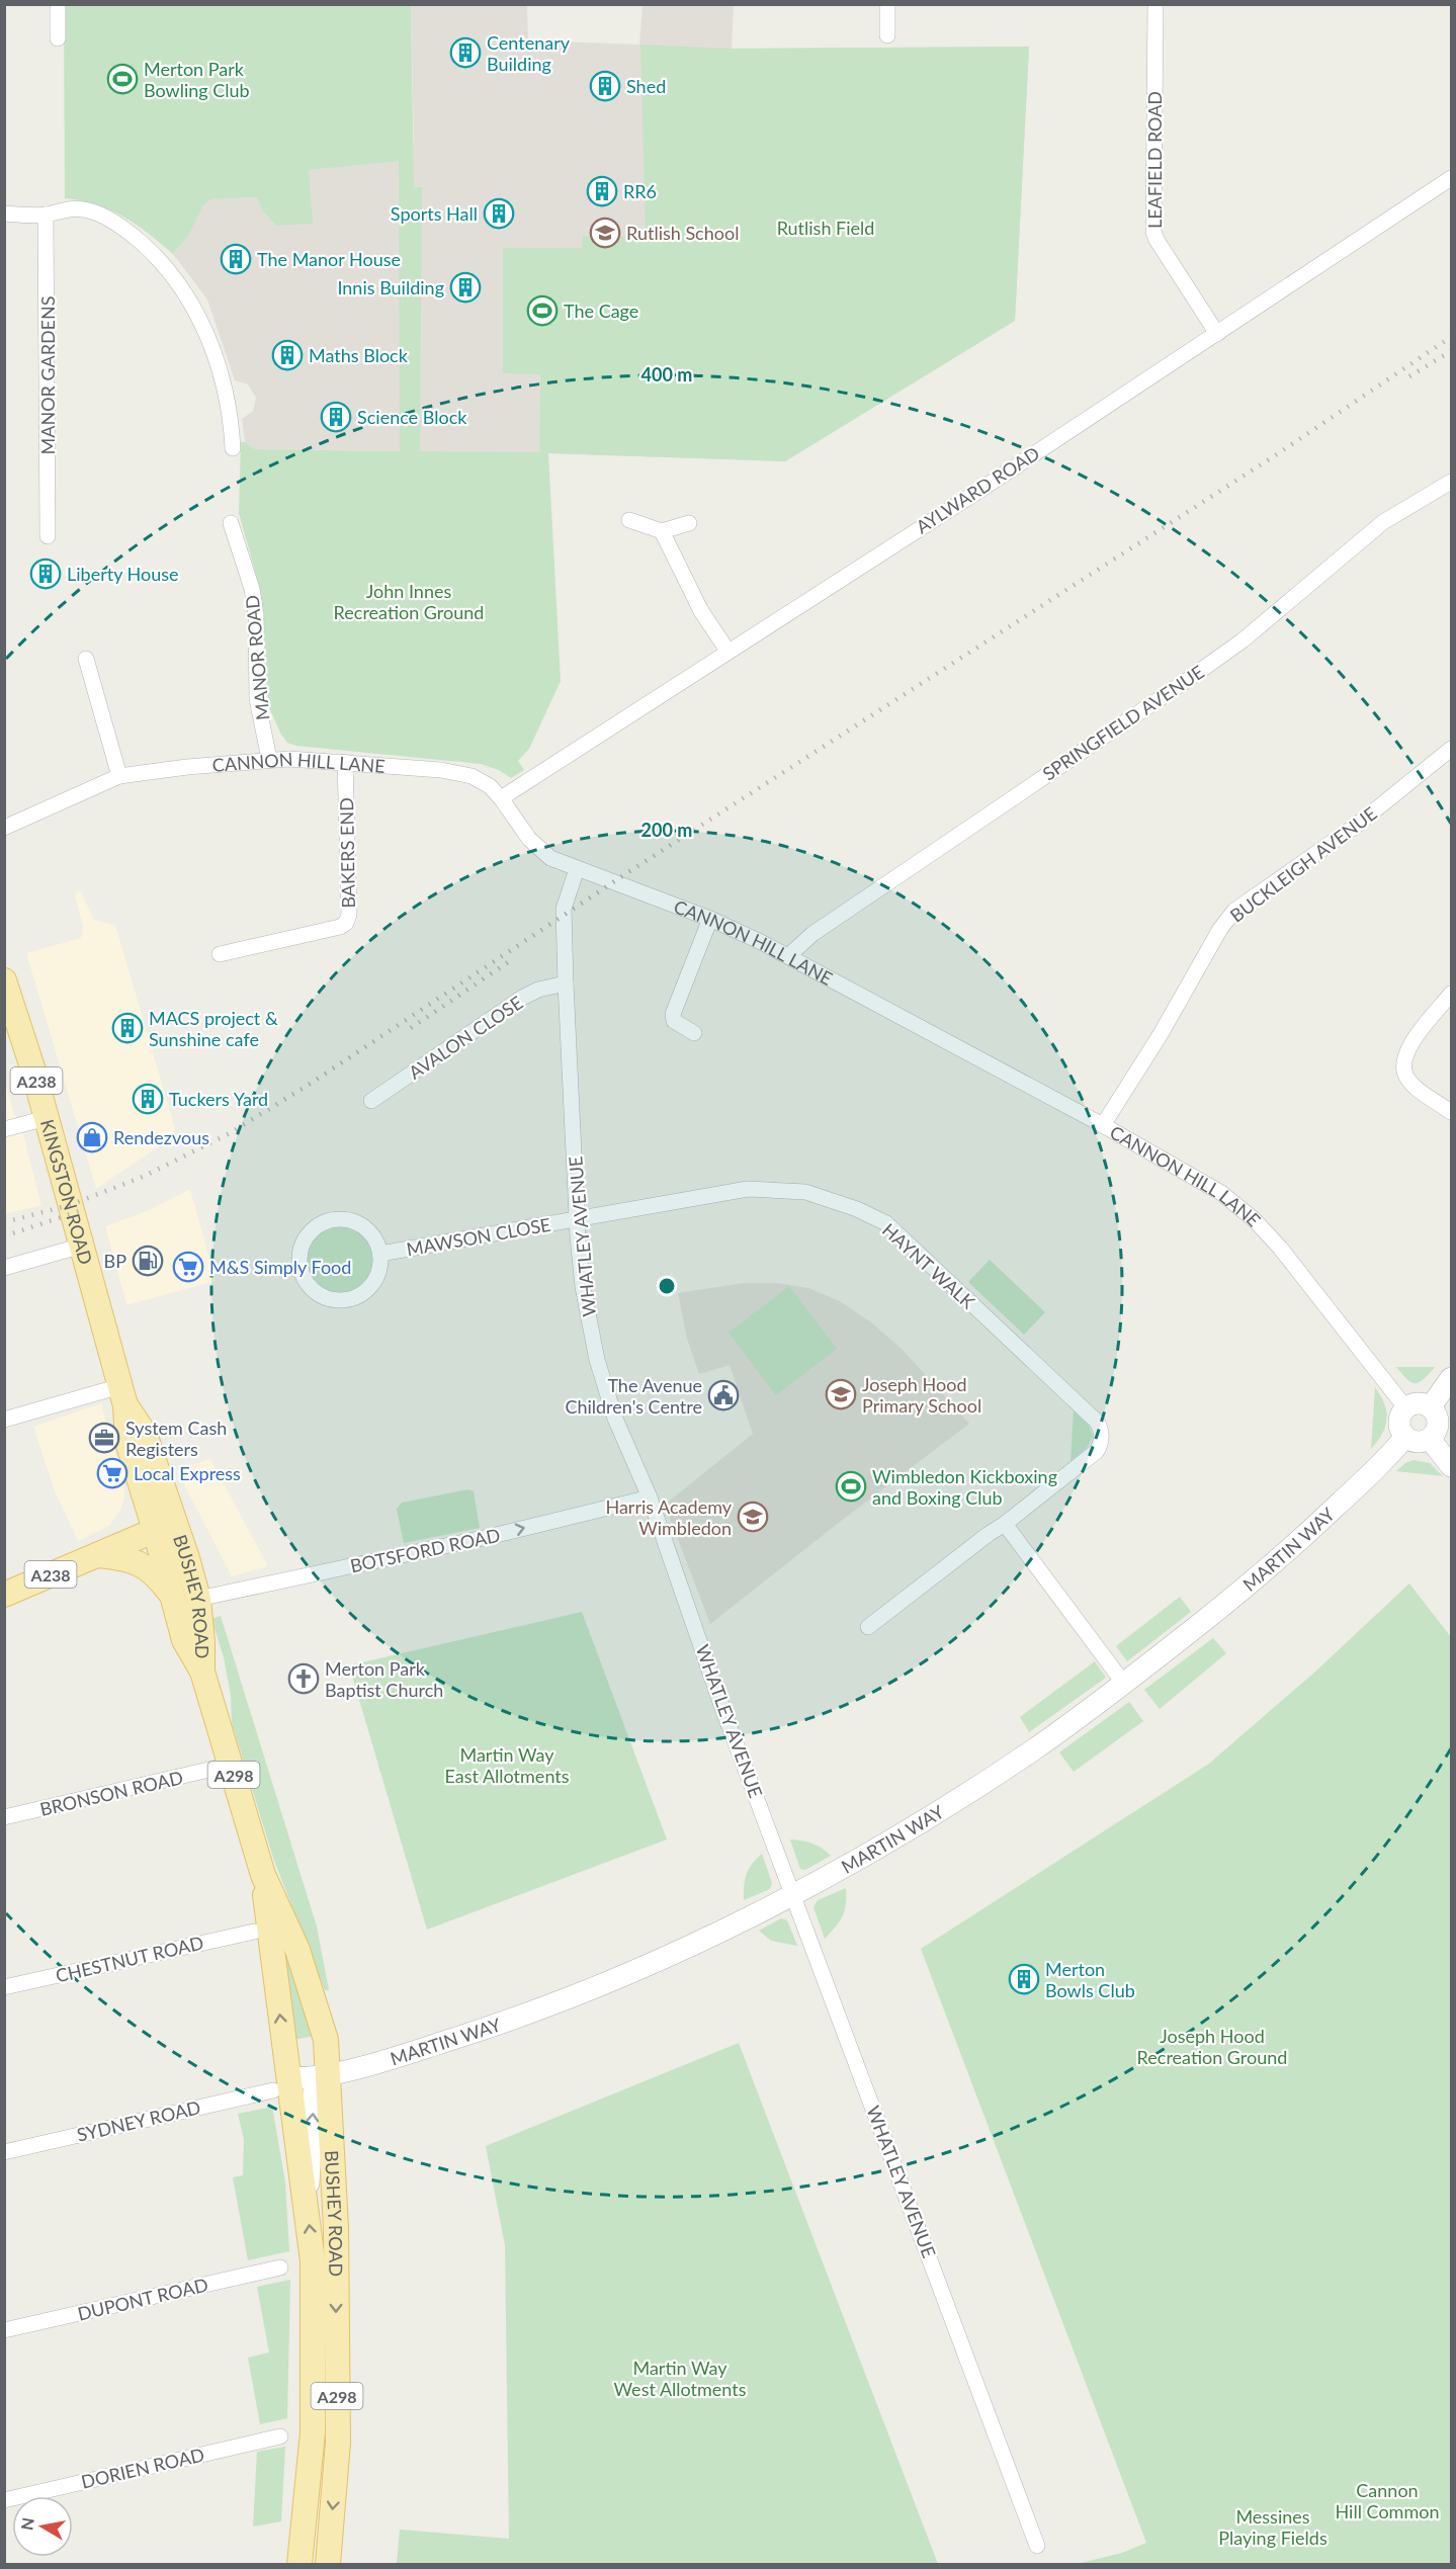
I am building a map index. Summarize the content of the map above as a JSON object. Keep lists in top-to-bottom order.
{
  "streets": {
    "main road": [
      "A238",
      "KINGSTON ROAD",
      "MARTIN WAY",
      "BUSHEY ROAD",
      "A298"
    ],
    "street": [
      "LEAFIELD ROAD",
      "MANOR GARDENS",
      "AYLWARD ROAD",
      "MANOR ROAD",
      "SPRINGFIELD AVENUE",
      "CANNON HILL LANE",
      "BAKERS END",
      "BUCKLEIGH AVENUE",
      "AVALON CLOSE",
      "MAWSON CLOSE",
      "WHATLEY AVENUE",
      "HAYNT WALK",
      "BOTSFORD ROAD",
      "BRONSON ROAD",
      "CHESTNUT ROAD",
      "SYDNEY ROAD",
      "DUPONT ROAD",
      "DORIEN ROAD"
    ]
  },
  "crossings": [
    ["LEAFIELD ROAD", "AYLWARD ROAD"],
    ["AYLWARD ROAD", "CANNON HILL LANE"],
    ["MANOR ROAD", "CANNON HILL LANE"],
    ["SPRINGFIELD AVENUE", "CANNON HILL LANE"],
    ["CANNON HILL LANE", "BAKERS END"],
    ["CANNON HILL LANE", "BUCKLEIGH AVENUE"],
    ["CANNON HILL LANE", "WHATLEY AVENUE"],
    ["CANNON HILL LANE", "MARTIN WAY"],
    ["AVALON CLOSE", "WHATLEY AVENUE"],
    ["A238", "KINGSTON ROAD"],
    ["A238", "BUSHEY ROAD"],
    ["KINGSTON ROAD", "BUSHEY ROAD"],
    ["MAWSON CLOSE", "WHATLEY AVENUE"],
    ["MAWSON CLOSE", "HAYNT WALK"],
    ["WHATLEY AVENUE", "HAYNT WALK"],
    ["WHATLEY AVENUE", "MARTIN WAY"],
    ["WHATLEY AVENUE", "BOTSFORD ROAD"],
    ["MARTIN WAY", "BUSHEY ROAD"],
    ["MARTIN WAY", "SYDNEY ROAD"],
    ["BOTSFORD ROAD", "BUSHEY ROAD"],
    ["BUSHEY ROAD", "SYDNEY ROAD"]
  ],
  "one_way": ["BOTSFORD ROAD"],
  "parks": [
    "Rutlish Field",
    "John Innes Recreation Ground",
    "Martin Way East Allotments",
    "Joseph Hood Recreation Ground",
    "Martin Way West Allotments",
    "Cannon Hill Common",
    "Messines Playing Fields"
  ],
  "places": {
    "building": [
      "Centenary Building",
      "Shed",
      "RR6",
      "Sports Hall",
      "The Manor House",
      "Innis Building",
      "Maths Block",
      "Science Block",
      "Liberty House",
      "MACS project & Sunshine cafe",
      "Tuckers Yard",
      "Merton Bowls Club"
    ],
    "sports": ["Merton Park Bowling Club", "The Cage", "Wimbledon Kickboxing and Boxing Club"],
    "school or university": ["Rutlish School", "Joseph Hood Primary School", "Harris Academy Wimbledon"],
    "shop": ["Rendezvous"],
    "fuel station": ["BP"],
    "supermarket": ["M&S Simply Food", "Local Express"],
    "public building": ["The Avenue Children's Centre"],
    "office": ["System Cash Registers"],
    "church": ["Merton Park Baptist Church"]
  },
  "north": "left",
  "rings": ["400 m", "200 m"]
}
